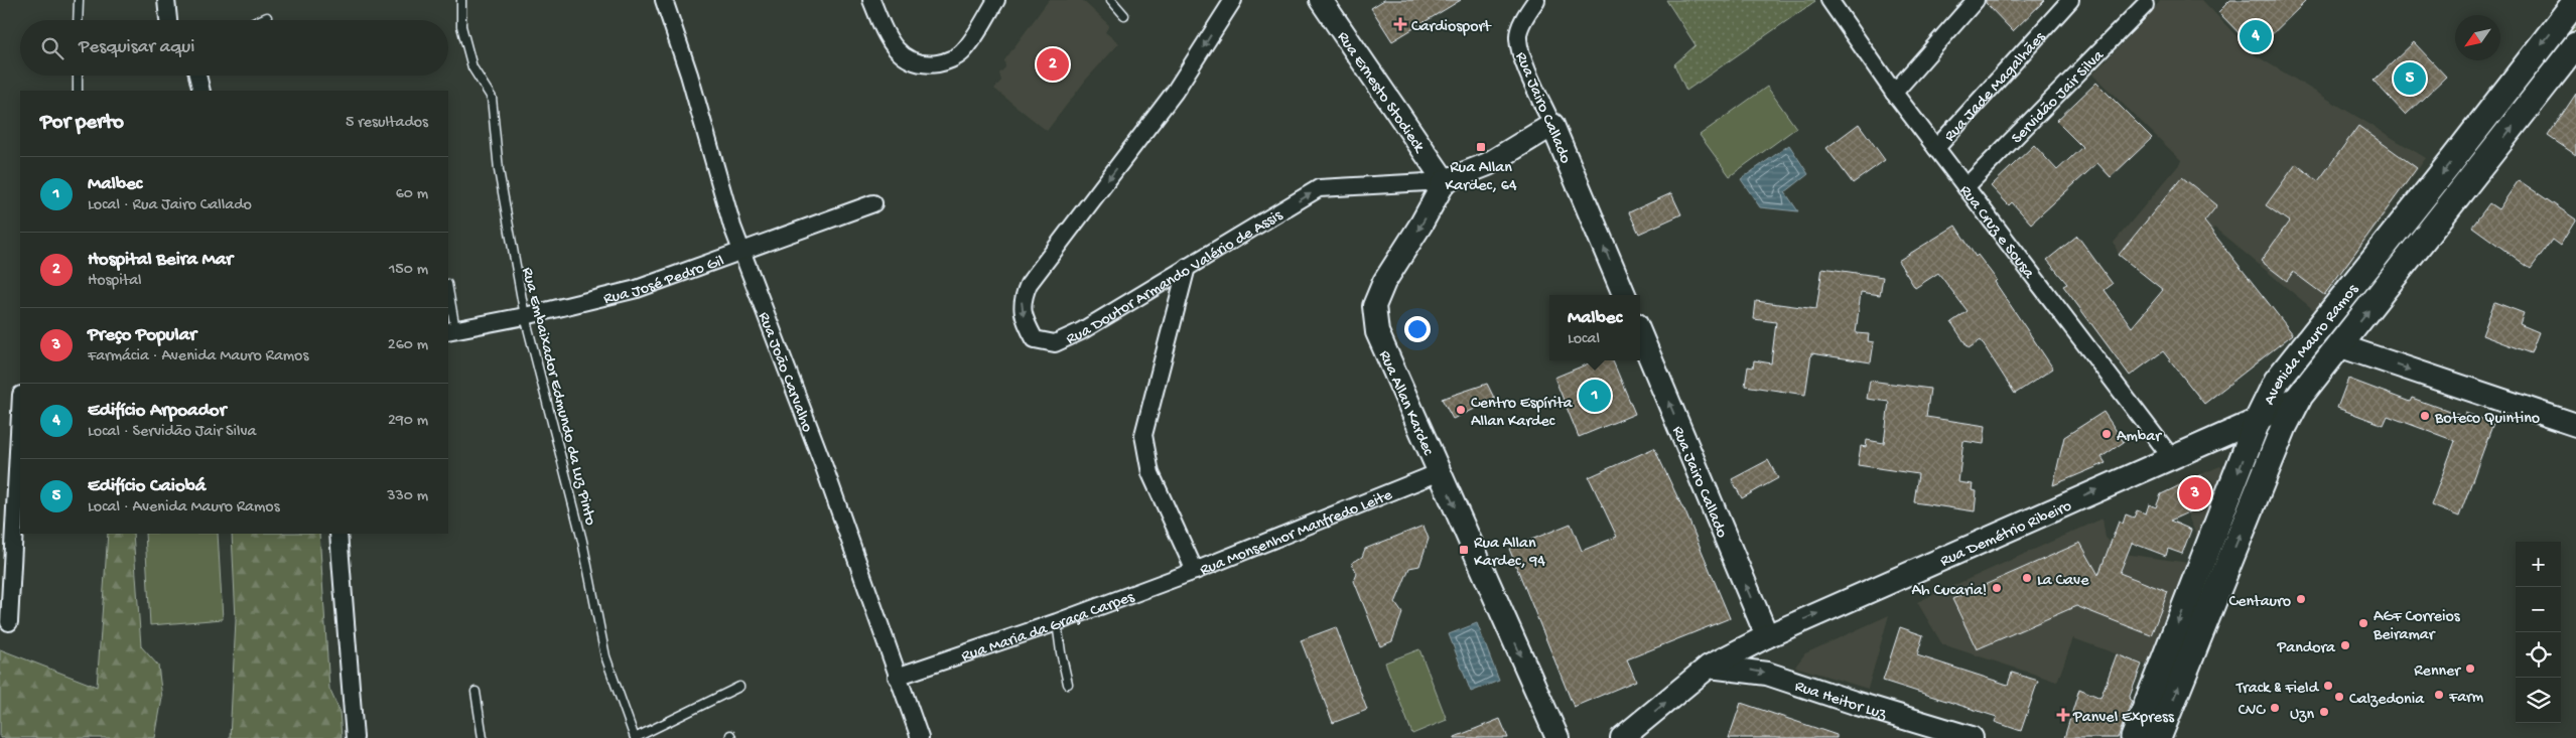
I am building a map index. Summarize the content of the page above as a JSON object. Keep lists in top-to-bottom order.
{
  "streets": {
    "main road": ["Avenida Mauro Ramos"],
    "street": [
      "Rua Jade Magalhães",
      "Rua Ernesto Stodieck",
      "Servidão Jair Silva",
      "Rua Jairo Callado",
      "Rua Cruz e Sousa",
      "Rua Doutor Armando Valério de Assis",
      "Rua José Pedro Gil",
      "Rua João Carvalho",
      "Rua Allan Kardec",
      "Rua Monsenhor Manfredo Leite",
      "Rua Demétrio Ribeiro",
      "Rua Maria da Graça Carpes",
      "Rua Heitor Luz"
    ],
    "lane": ["Rua Embaixador Edmundo da Luz Pinto"]
  },
  "crossings": [
    ["Rua Jade Magalhães", "Rua Cruz e Sousa"],
    ["Rua Ernesto Stodieck", "Rua Doutor Armando Valério de Assis"],
    ["Rua Ernesto Stodieck", "Rua Allan Kardec"],
    ["Servidão Jair Silva", "Rua Cruz e Sousa"],
    ["Rua Jairo Callado", "Rua Demétrio Ribeiro"],
    ["Rua Cruz e Sousa", "Rua Demétrio Ribeiro"],
    ["Rua Doutor Armando Valério de Assis", "Rua Allan Kardec"],
    ["Rua Doutor Armando Valério de Assis", "Rua Monsenhor Manfredo Leite"],
    ["Rua José Pedro Gil", "Rua João Carvalho"],
    ["Rua José Pedro Gil", "Rua Embaixador Edmundo da Luz Pinto"],
    ["Avenida Mauro Ramos", "Rua Demétrio Ribeiro"],
    ["Rua João Carvalho", "Rua Maria da Graça Carpes"],
    ["Rua Allan Kardec", "Rua Monsenhor Manfredo Leite"],
    ["Rua Monsenhor Manfredo Leite", "Rua Maria da Graça Carpes"],
    ["Rua Demétrio Ribeiro", "Rua Heitor Luz"]
  ],
  "one_way": [
    "Rua Jairo Callado",
    "Rua Allan Kardec",
    "Rua Demétrio Ribeiro",
    "Rua Heitor Luz"
  ],
  "places": {
    "health": ["Cardiosport", "Panvel Express"],
    "transit": ["Rua Allan Kardec, 64", "Rua Allan Kardec, 94"],
    "other": [
      "Centro Espírita Allan Kardec",
      "Boteco Quintino",
      "Ambar",
      "La Cave",
      "Ah Cucaria!",
      "Centauro",
      "AGF Correios Beiramar",
      "Pandora",
      "Renner",
      "Track & Field",
      "Farm",
      "Calzedonia",
      "CVC",
      "Uzn"
    ]
  },
  "north": "bottom left",
  "page": {
    "pins": [
      "4",
      "2",
      "5",
      "1",
      "3"
    ],
    "search": "Pesquisar aqui",
    "heading": ["Por perto", "5 resultados"],
    "list": [
      {
        "mark": "1",
        "name": "Malbec",
        "note": "Local · Rua Jairo Callado",
        "value": "60 m"
      },
      {
        "mark": "2",
        "name": "Hospital Beira Mar",
        "note": "Hospital",
        "value": "150 m"
      },
      {
        "mark": "3",
        "name": "Preço Popular",
        "note": "Farmácia · Avenida Mauro Ramos",
        "value": "260 m"
      },
      {
        "mark": "4",
        "name": "Edifício Arpoador",
        "note": "Local · Servidão Jair Silva",
        "value": "290 m"
      },
      {
        "mark": "5",
        "name": "Edifício Caiobá",
        "note": "Local · Avenida Mauro Ramos",
        "value": "330 m"
      }
    ],
    "popup": ["Malbec", "Local"],
    "map_buttons": ["+", "−"]
  }
}
